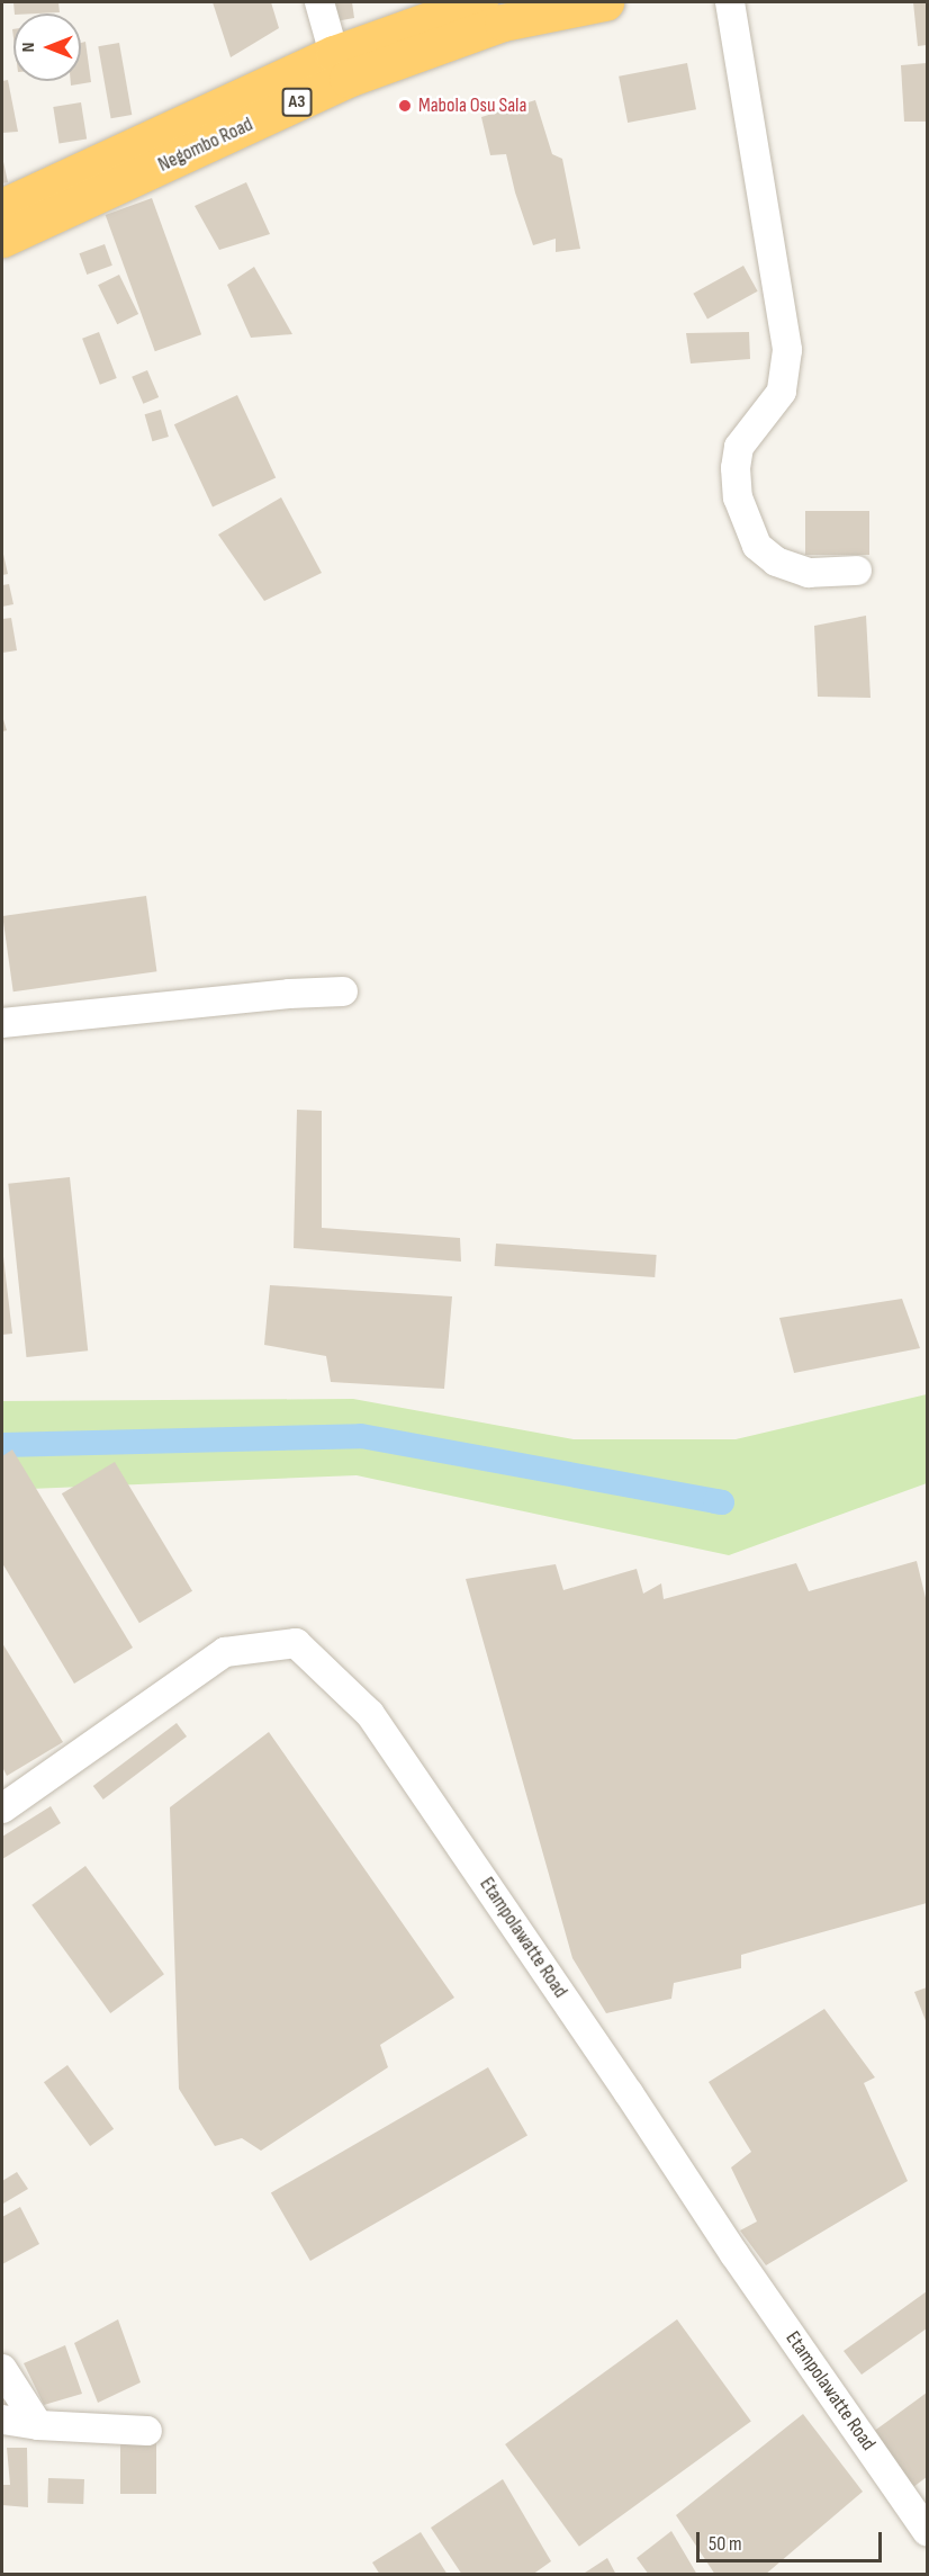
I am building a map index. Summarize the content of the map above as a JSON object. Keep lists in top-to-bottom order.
{
  "streets": {
    "highway": ["A3", "Negombo Road"],
    "street": ["Etampolawatte Road"]
  },
  "places": ["Mabola Osu Sala"],
  "scale_bar": "50 m",
  "north": "left"
}
